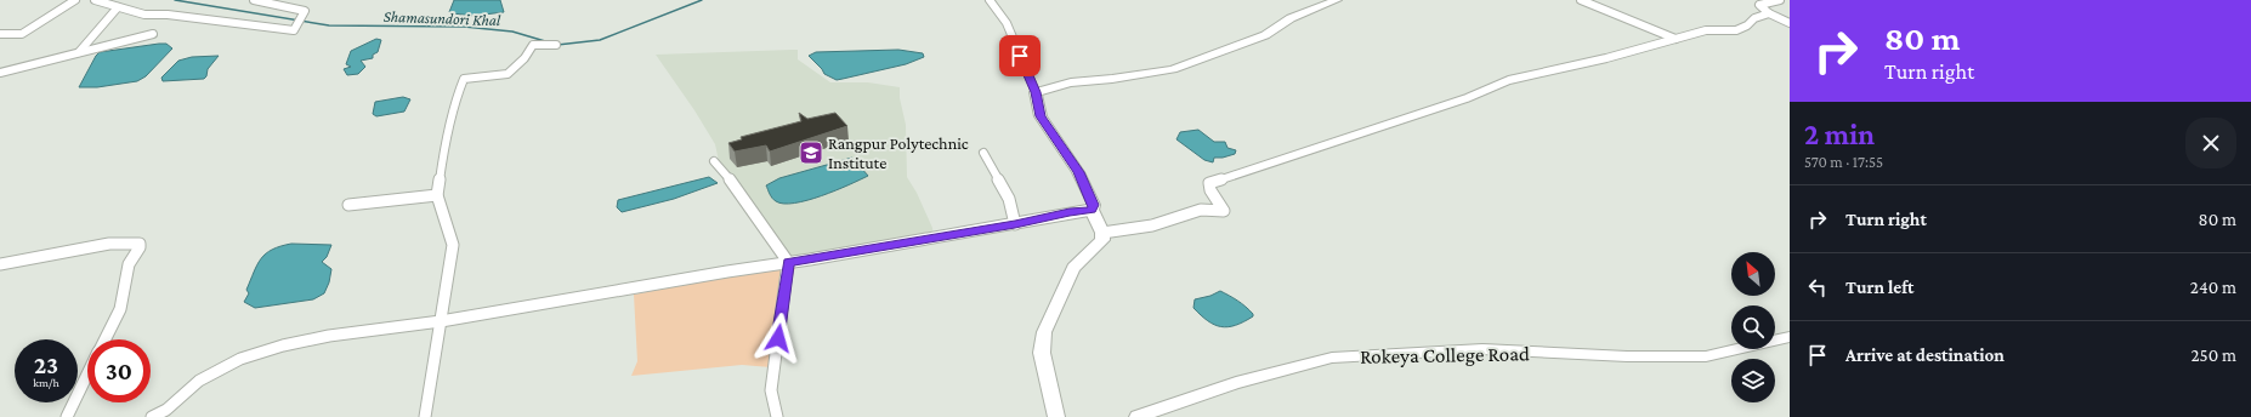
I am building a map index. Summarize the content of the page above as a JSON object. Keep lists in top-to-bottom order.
{
  "streets": {
    "street": ["Rokeya College Road"]
  },
  "water": ["Shamasundori Khal"],
  "places": {
    "school or university": ["Rangpur Polytechnic Institute"]
  },
  "north": "top left",
  "page": {
    "turn": ["80 m", "Turn right"],
    "heading": ["2 min", "570 m · 17:55"],
    "list": [
      {
        "name": "Turn right",
        "value": "80 m"
      },
      {
        "name": "Turn left",
        "value": "240 m"
      },
      {
        "name": "Arrive at destination",
        "value": "250 m"
      }
    ],
    "speed": "23 km/h",
    "limit": "30"
  }
}
